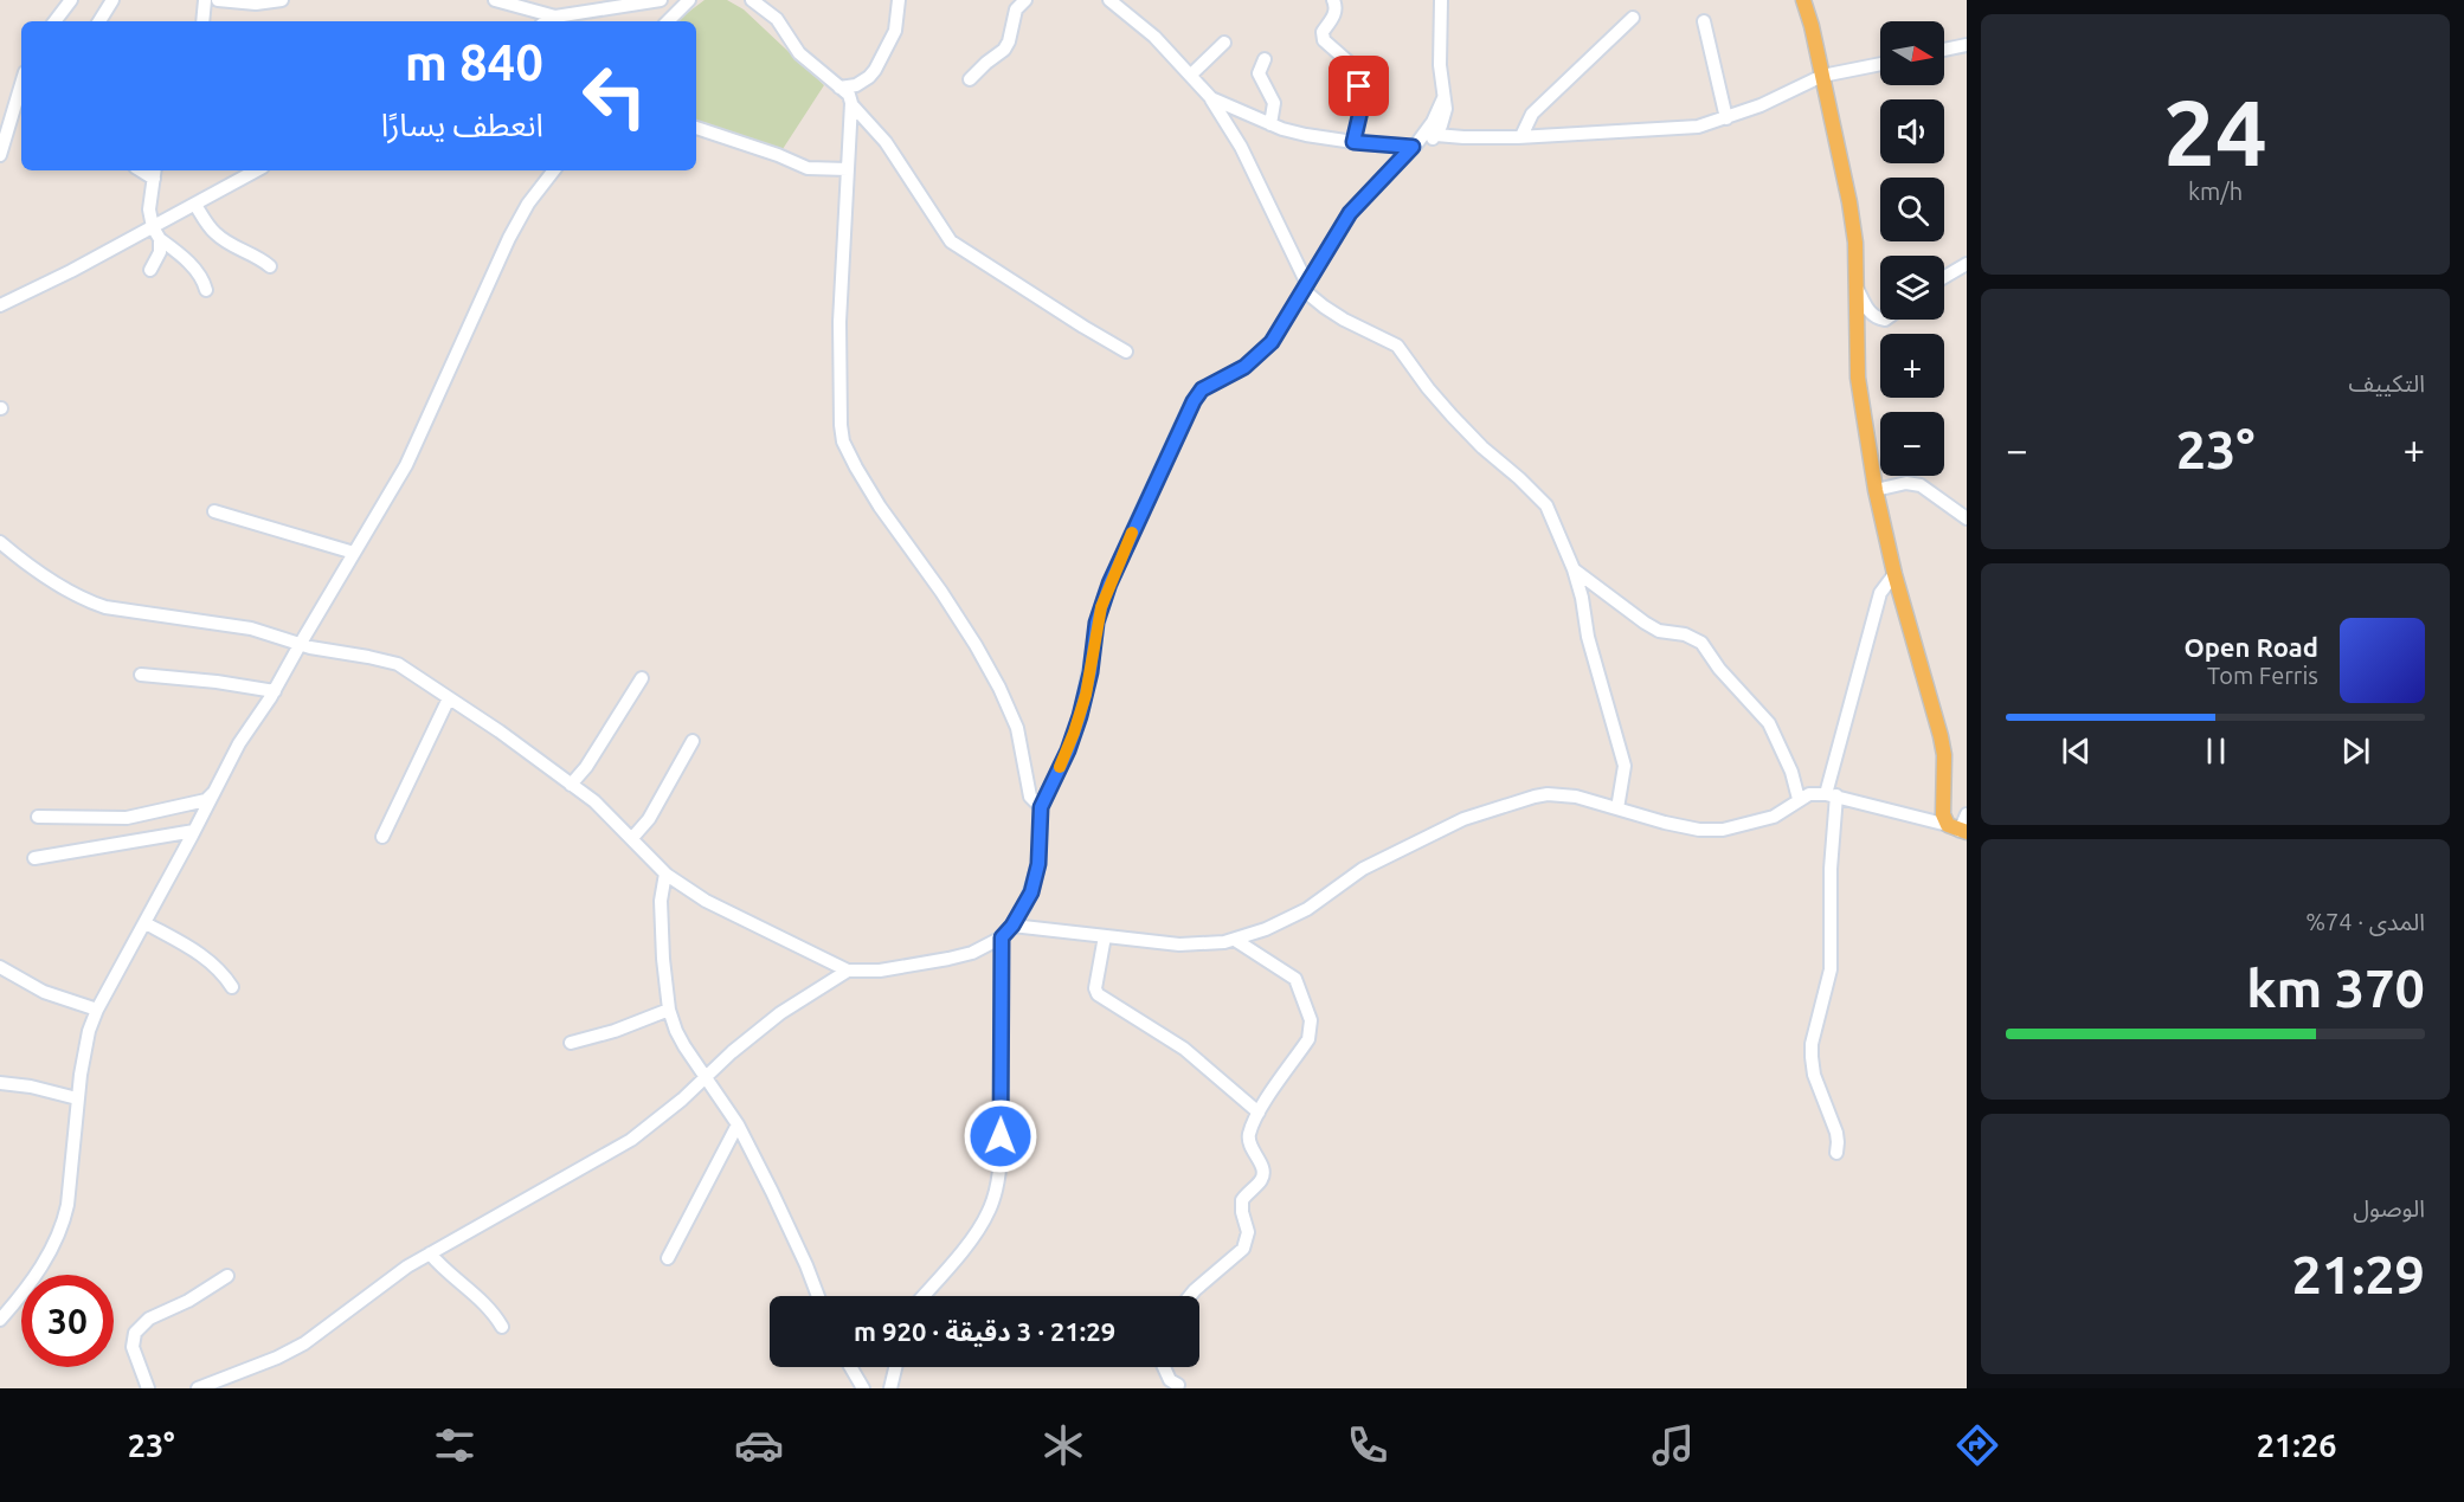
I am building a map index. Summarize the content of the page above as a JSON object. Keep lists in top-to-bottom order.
{
  "north": "right",
  "page": {
    "tile": [
      ["24", "km/h"],
      "التكييف",
      ["المدى · 74%", "370 km"],
      ["الوصول", "21:29"]
    ],
    "map_buttons": ["+", "−"],
    "turn": ["840 m", "انعطف يسارًا"],
    "heat": ["−", "23°", "+"],
    "song": ["Open Road", "Tom Ferris"],
    "limit": "30",
    "trip": "21:29 · 3 دقيقة · 920 m",
    "tabs": ["21:26", "23°"]
  }
}
